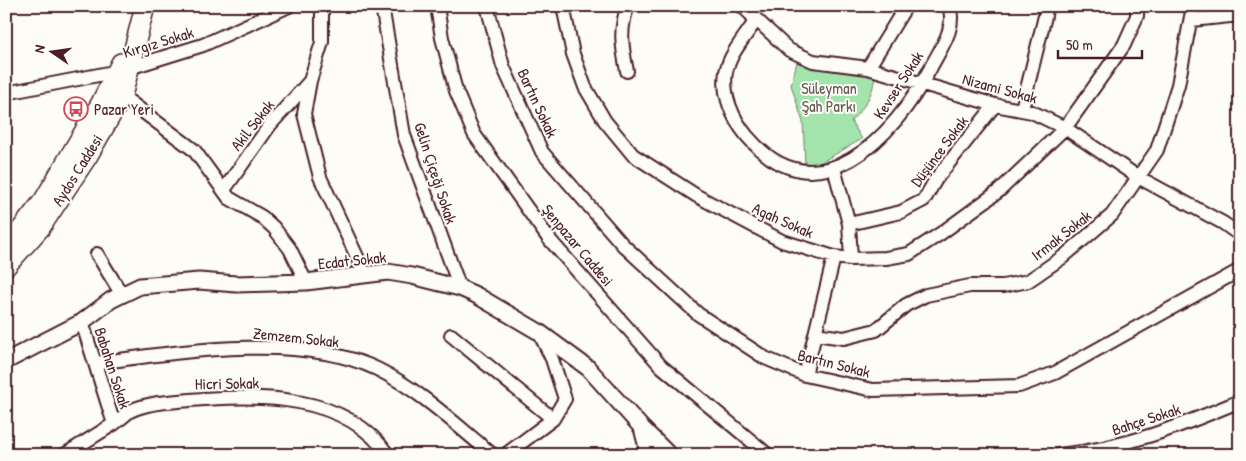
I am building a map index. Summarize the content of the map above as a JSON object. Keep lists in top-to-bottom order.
{
  "streets": {
    "main road": ["Aydos Caddesi"],
    "street": [
      "Kırgız Sokak",
      "Kevser Sokak",
      "Nizami Sokak",
      "Bartın Sokak",
      "Akil Sokak",
      "Düşünce Sokak",
      "Gelin Çiçeği Sokak",
      "Agah Sokak",
      "Irmak Sokak",
      "Şenpazar Caddesi",
      "Ecdat Sokak",
      "Zemzem Sokak",
      "Babahan Sokak",
      "Hicri Sokak",
      "Bahçe Sokak"
    ]
  },
  "crossings": [
    ["Kırgız Sokak", "Aydos Caddesi"],
    ["Kevser Sokak", "Nizami Sokak"],
    ["Nizami Sokak", "Düşünce Sokak"],
    ["Nizami Sokak", "Agah Sokak"],
    ["Nizami Sokak", "Irmak Sokak"],
    ["Gelin Çiçeği Sokak", "Ecdat Sokak"],
    ["Ecdat Sokak", "Babahan Sokak"],
    ["Zemzem Sokak", "Babahan Sokak"],
    ["Babahan Sokak", "Hicri Sokak"]
  ],
  "parks": ["Süleyman Şah Parkı"],
  "places": {
    "bus stop": ["Pazar Yeri"]
  },
  "scale_bar": "50 m",
  "north": "left"
}
